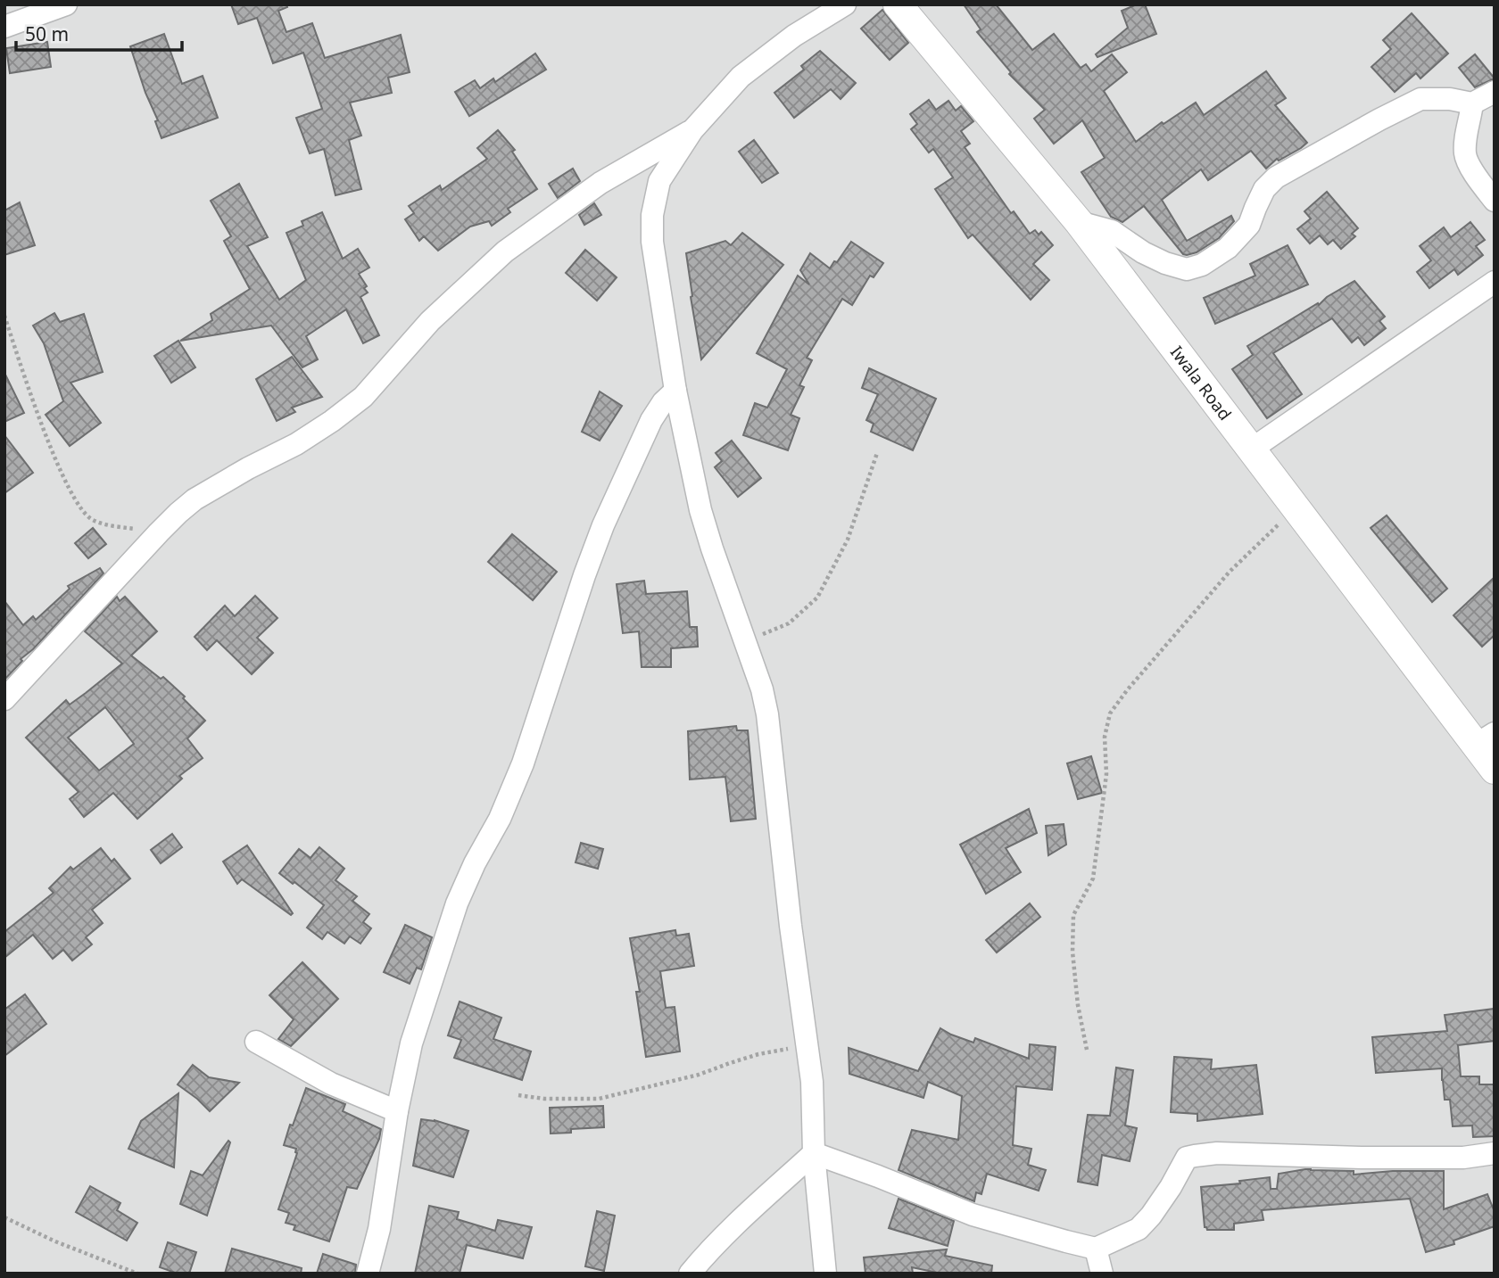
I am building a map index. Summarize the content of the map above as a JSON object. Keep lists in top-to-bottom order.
{
  "streets": {
    "street": ["Iwala Road"]
  },
  "scale_bar": "50 m"
}
